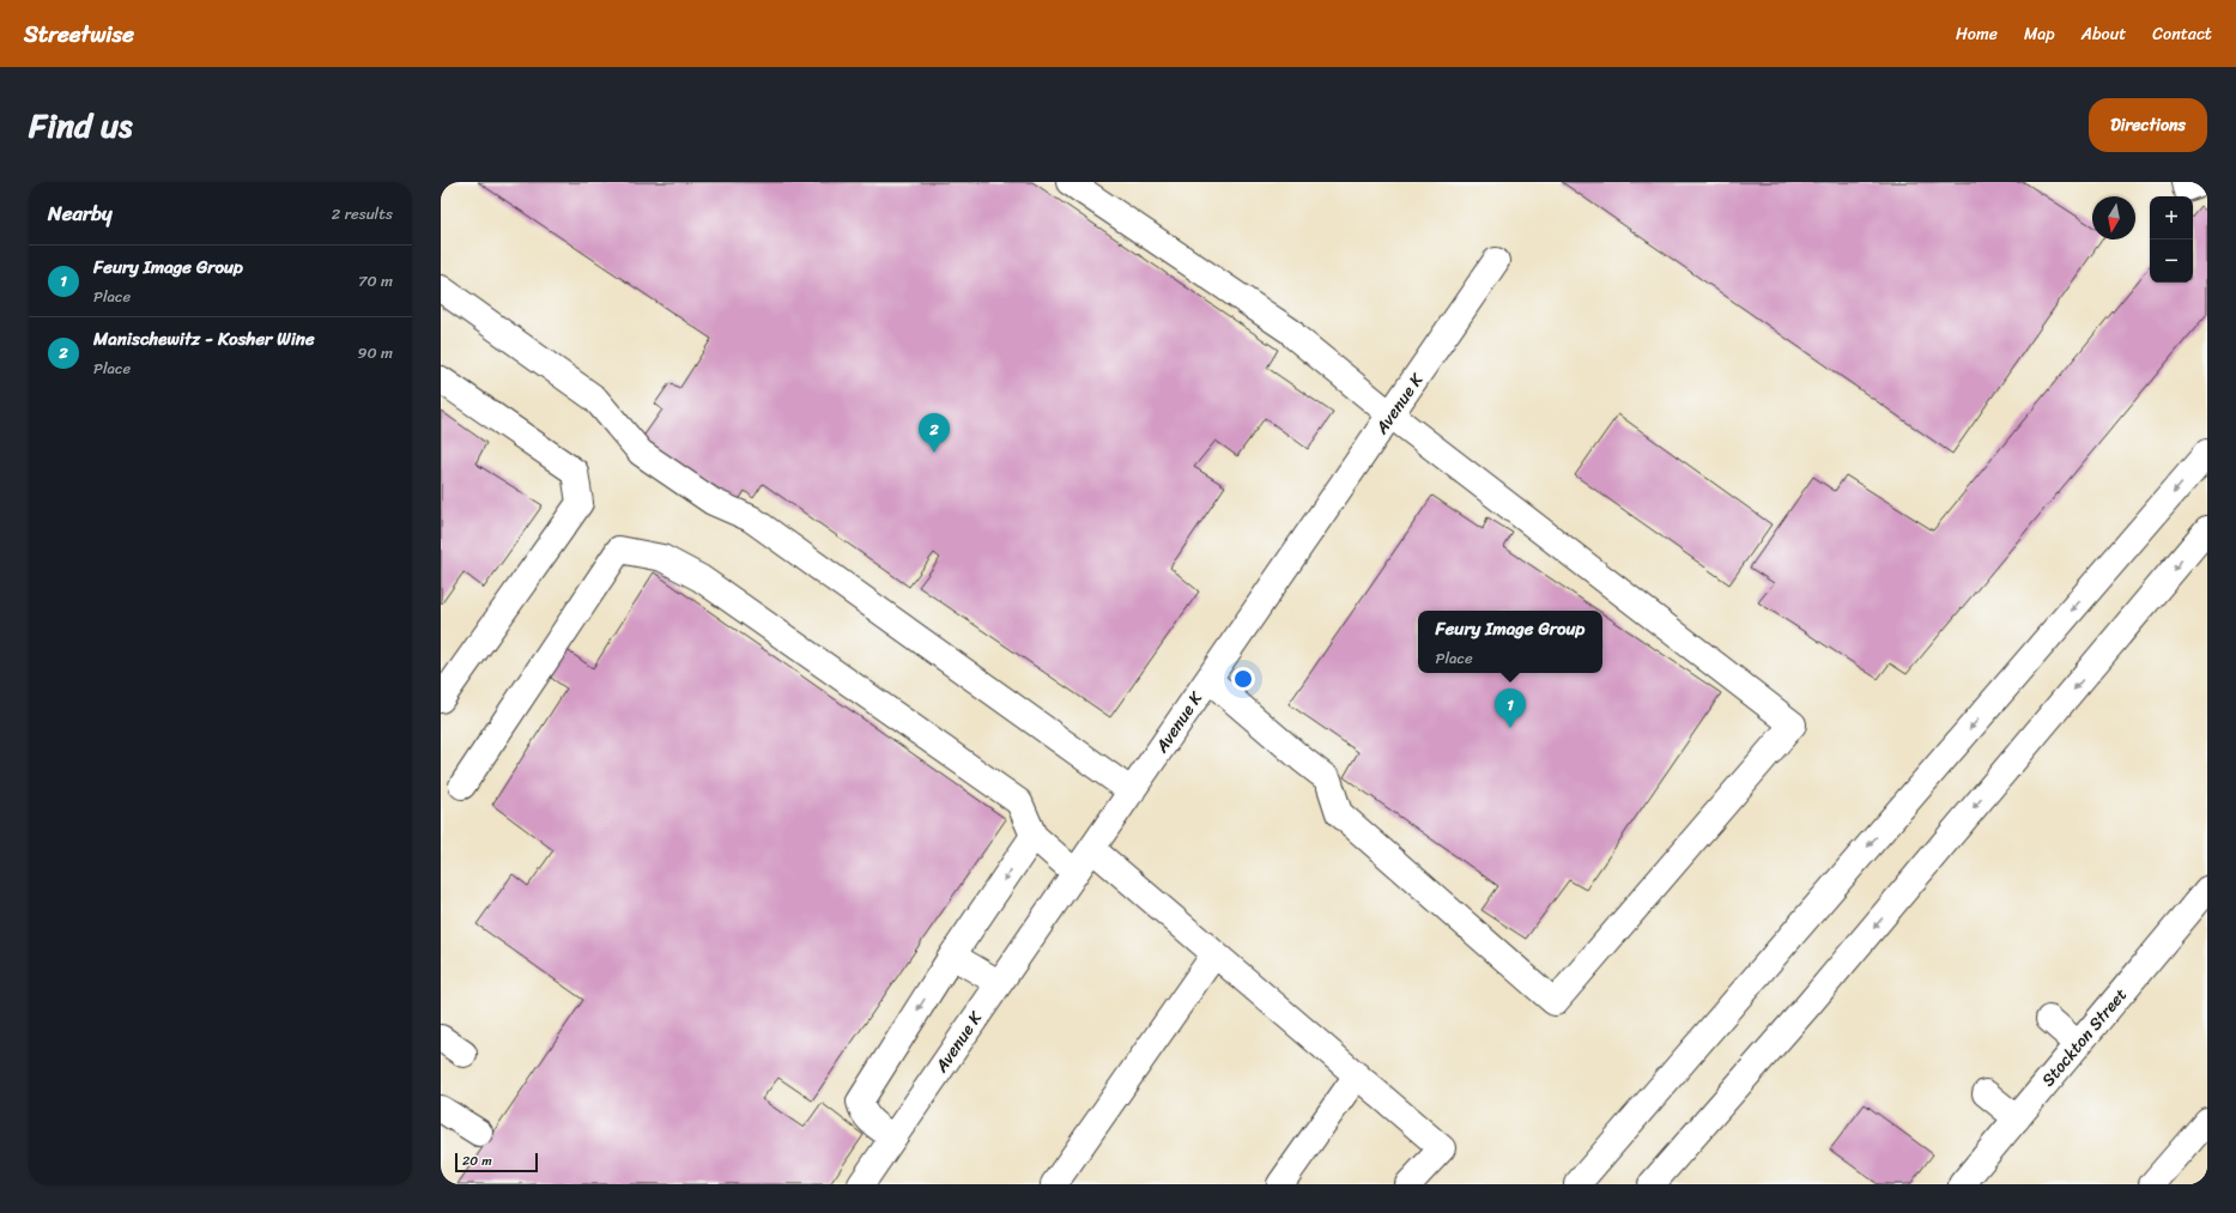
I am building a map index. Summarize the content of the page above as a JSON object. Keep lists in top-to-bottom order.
{
  "streets": {
    "main road": ["Avenue K", "Stockton Street"]
  },
  "scale_bar": "20 m",
  "north": "bottom",
  "page": {
    "header": "Streetwise",
    "nav": [
      "Home",
      "Map",
      "About",
      "Contact"
    ],
    "title": "Find us",
    "buttons": "Directions",
    "heading": ["Nearby", "2 results"],
    "map_buttons": ["+", "−"],
    "list": [
      {
        "mark": "1",
        "name": "Feury Image Group",
        "note": "Place",
        "value": "70 m"
      },
      {
        "mark": "2",
        "name": "Manischewitz - Kosher Wine",
        "note": "Place",
        "value": "90 m"
      }
    ],
    "pins": ["2", "1"],
    "popup": ["Feury Image Group", "Place"],
    "scale": "20 m"
  }
}
